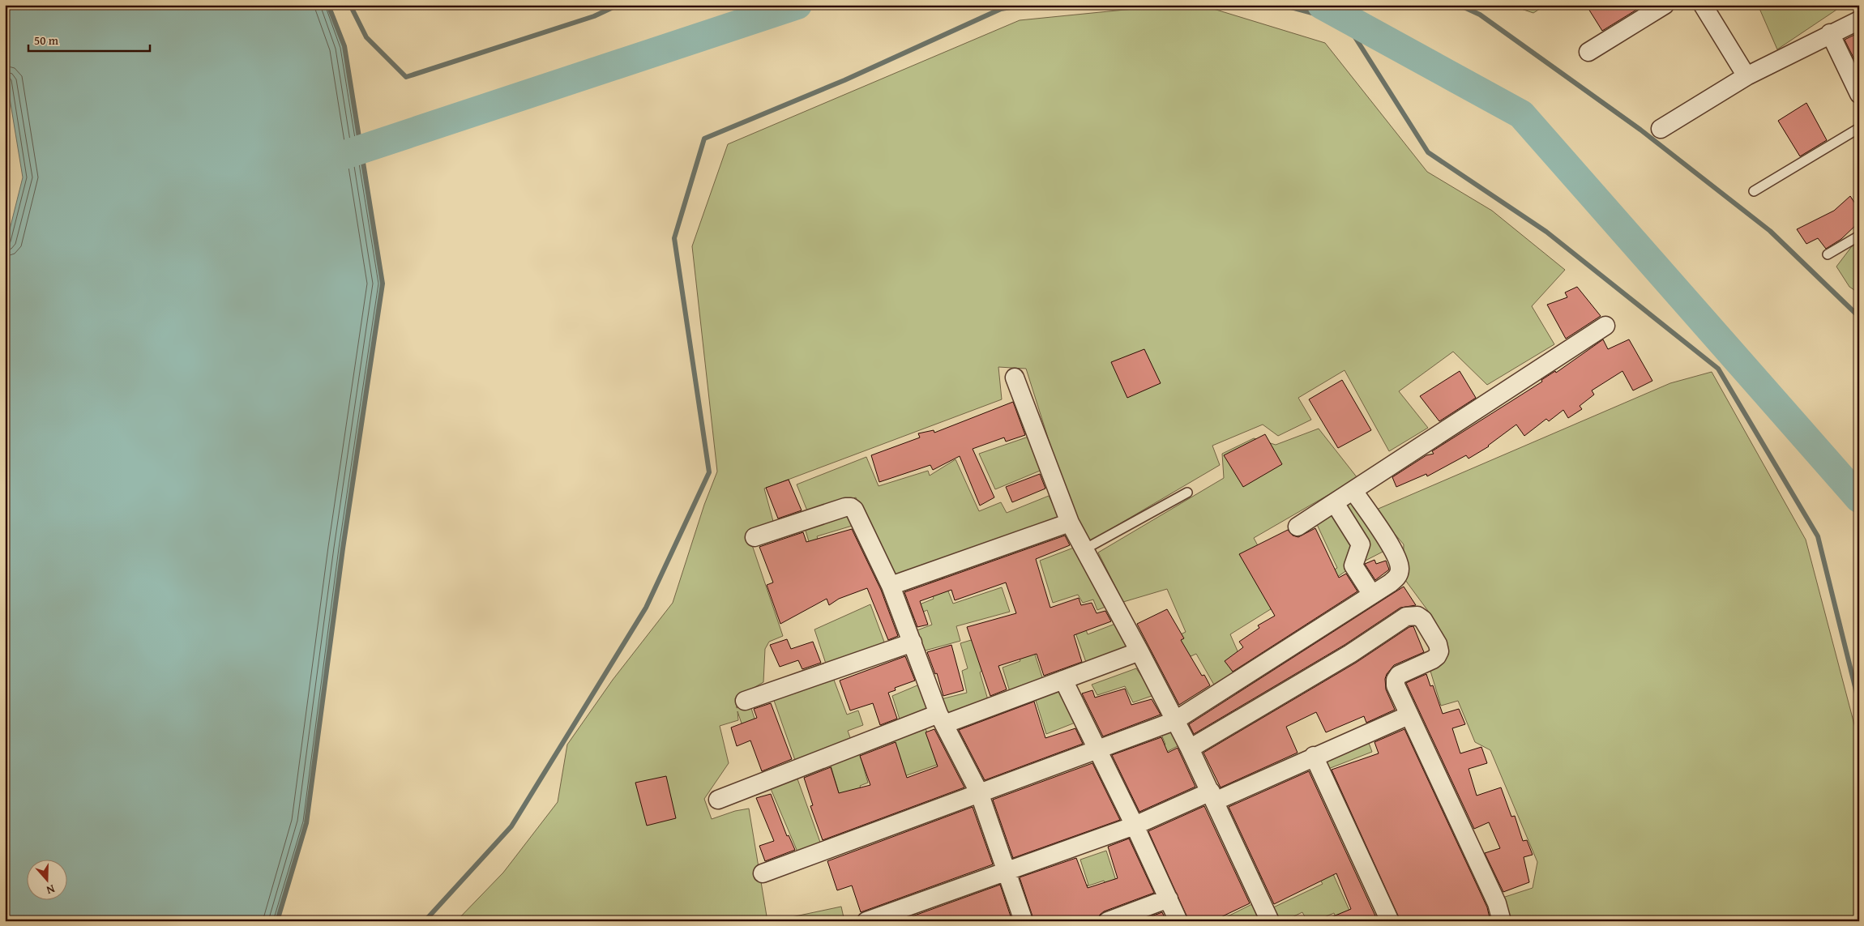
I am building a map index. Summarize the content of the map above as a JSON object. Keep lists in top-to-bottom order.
{
  "scale_bar": "50 m",
  "north": "bottom"
}
